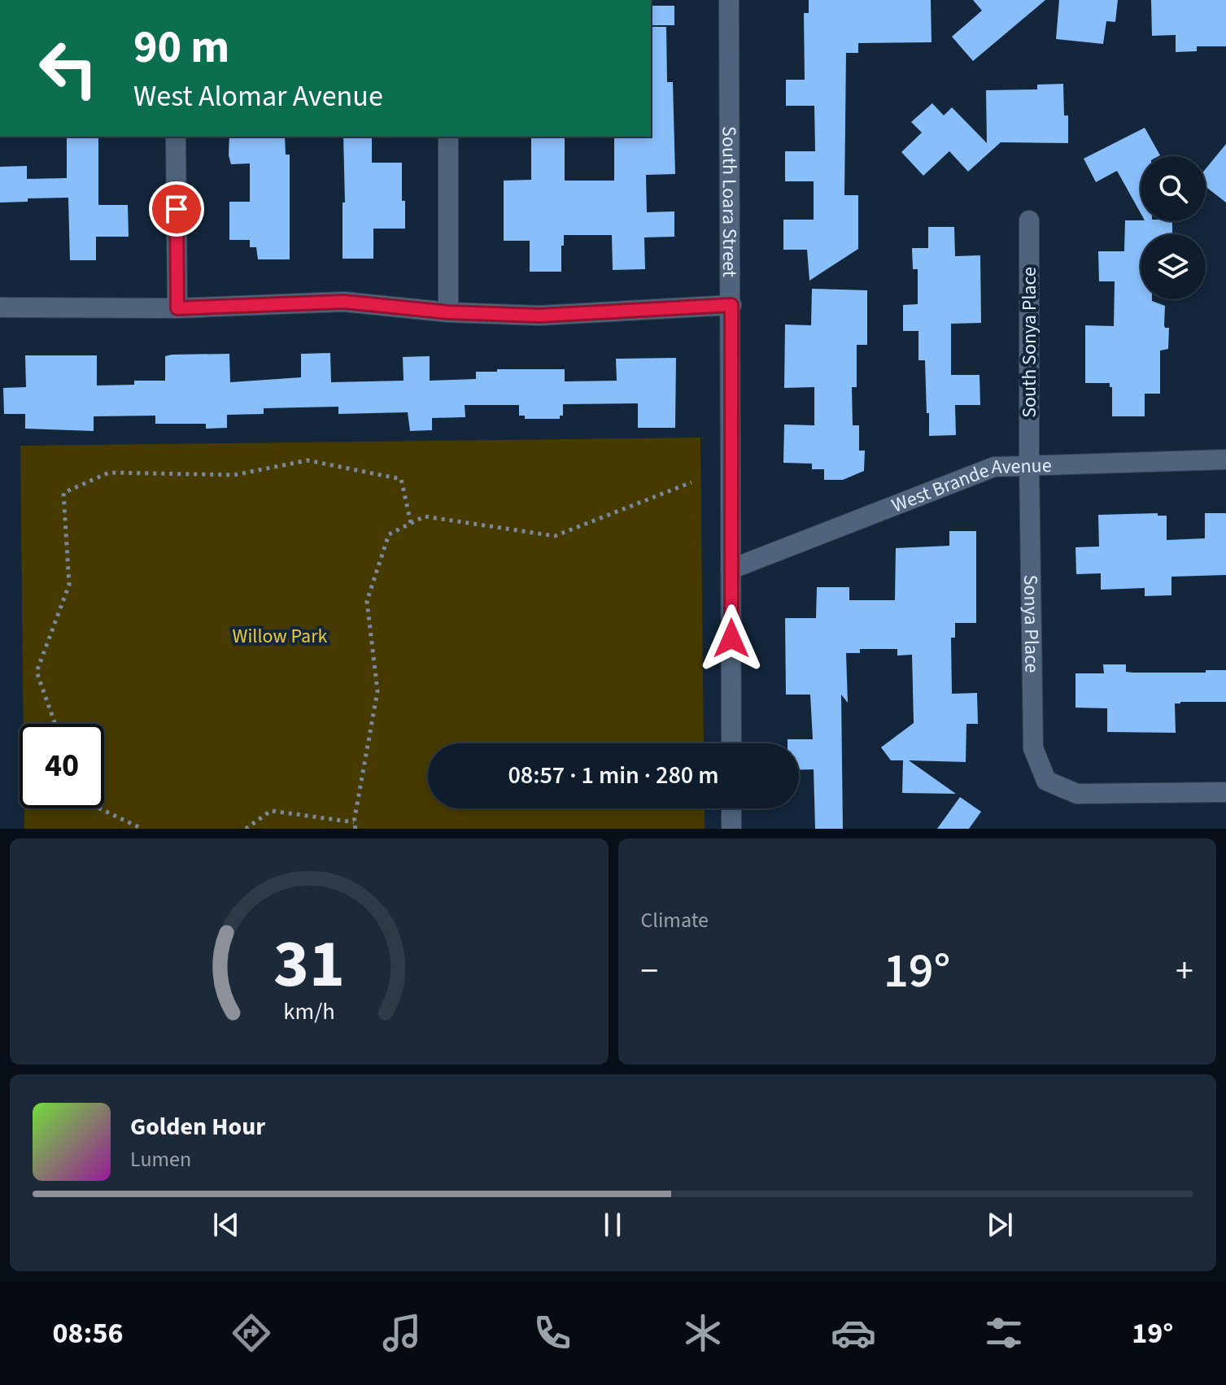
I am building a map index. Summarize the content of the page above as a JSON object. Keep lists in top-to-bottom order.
{
  "streets": {
    "street": [
      "South Loara Street",
      "South Sonya Place",
      "West Brande Avenue",
      "Sonya Place"
    ]
  },
  "crossings": [
    ["South Loara Street", "West Brande Avenue"],
    ["South Sonya Place", "West Brande Avenue"],
    ["South Sonya Place", "Sonya Place"],
    ["West Brande Avenue", "Sonya Place"]
  ],
  "parks": ["Willow Park"],
  "page": {
    "turn": ["90 m", "West Alomar Avenue"],
    "limit": "40",
    "trip": "08:57 · 1 min · 280 m",
    "tile": "Climate",
    "heat": ["−", "19°", "+"],
    "song": ["Golden Hour", "Lumen"],
    "tabs": ["08:56", "19°"],
    "gauge": ["31", "km/h"]
  }
}
